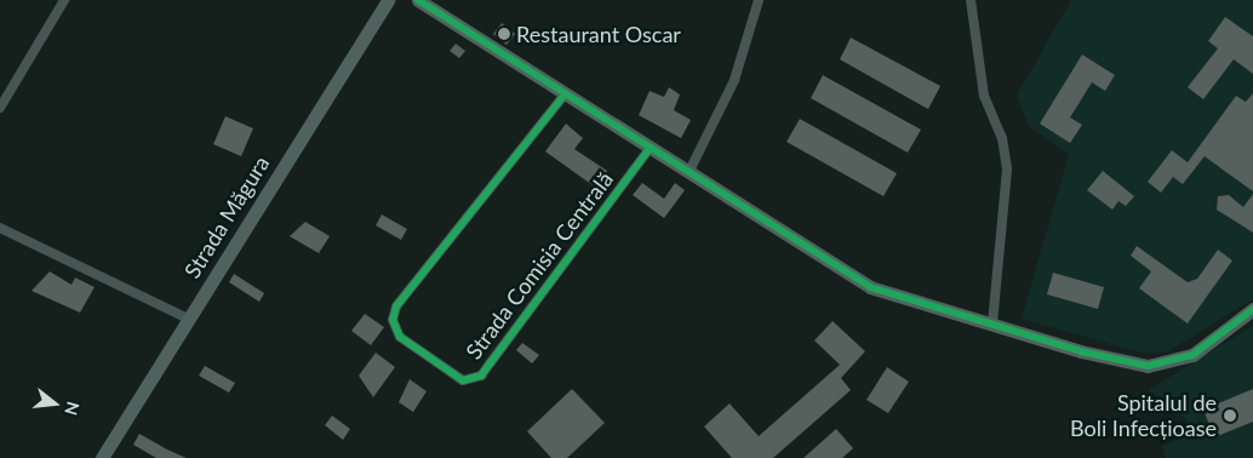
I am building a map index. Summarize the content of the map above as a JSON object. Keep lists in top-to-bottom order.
{
  "streets": {
    "street": ["Strada Măgura", "Strada Comisia Centrală"]
  },
  "places": ["Restaurant Oscar", "Spitalul de Boli Infecțioase"],
  "north": "right"
}
